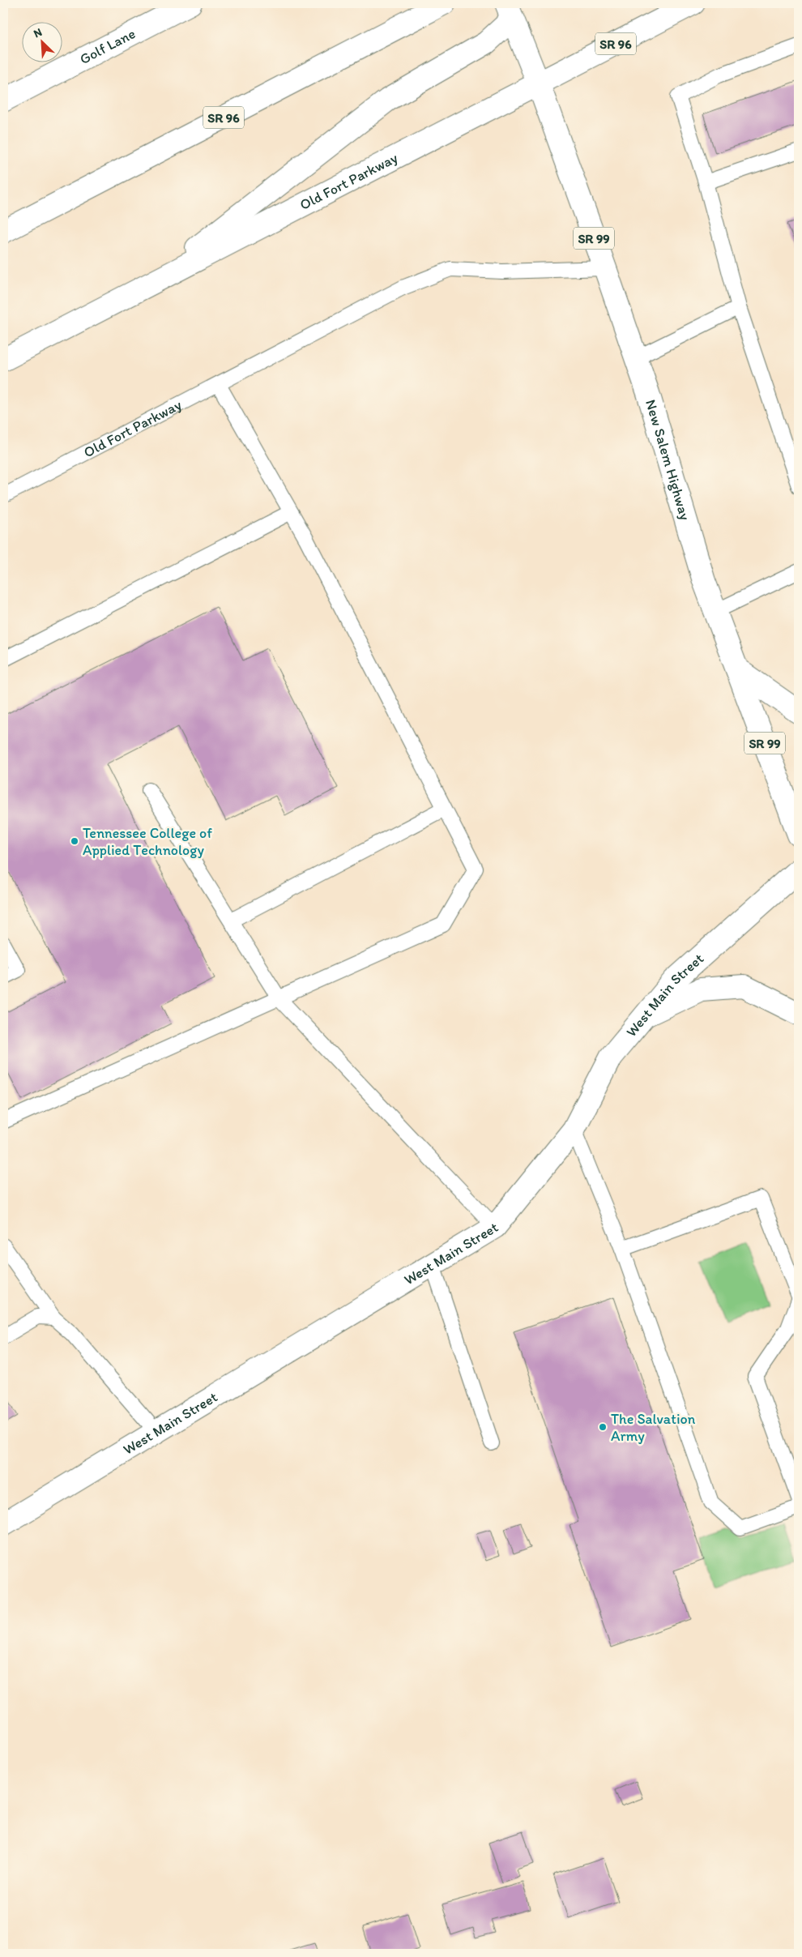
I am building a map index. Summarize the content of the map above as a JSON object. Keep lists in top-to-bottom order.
{
  "streets": {
    "main road": [
      "SR 96",
      "Golf Lane",
      "Old Fort Parkway",
      "SR 99",
      "New Salem Highway",
      "West Main Street"
    ]
  },
  "crossings": [
    ["Old Fort Parkway", "SR 99"],
    ["Old Fort Parkway", "New Salem Highway"],
    ["SR 99", "New Salem Highway"]
  ],
  "places": ["Tennessee College of Applied Technology", "The Salvation Army"],
  "north": "top left"
}
